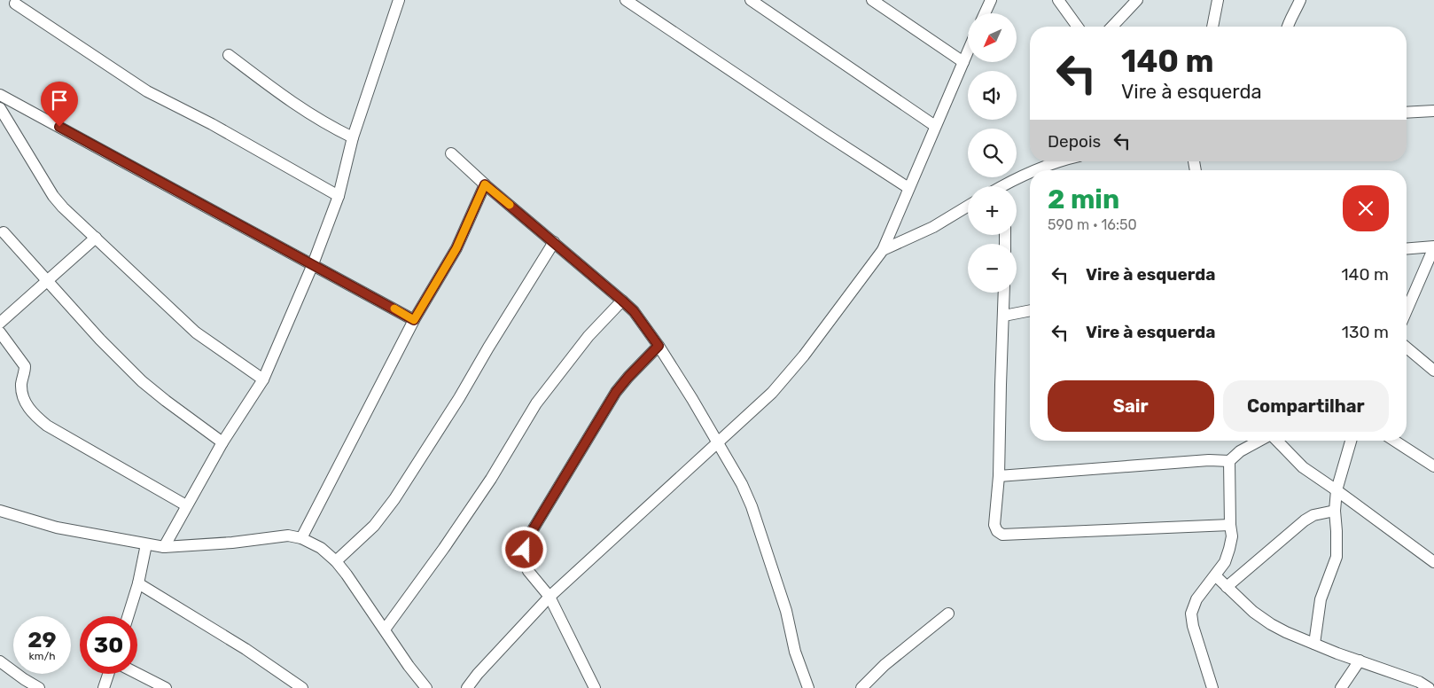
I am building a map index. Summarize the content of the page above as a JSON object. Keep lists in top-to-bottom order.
{
  "north": "bottom left",
  "page": {
    "map_buttons": ["+", "−"],
    "turn": ["140 m", "Vire à esquerda"],
    "then": "Depois",
    "heading": ["2 min", "590 m · 16:50"],
    "list": [
      {
        "name": "Vire à esquerda",
        "value": "140 m"
      },
      {
        "name": "Vire à esquerda",
        "value": "130 m"
      }
    ],
    "buttons": ["Sair", "Compartilhar"],
    "speed": "29 km/h",
    "limit": "30"
  }
}
